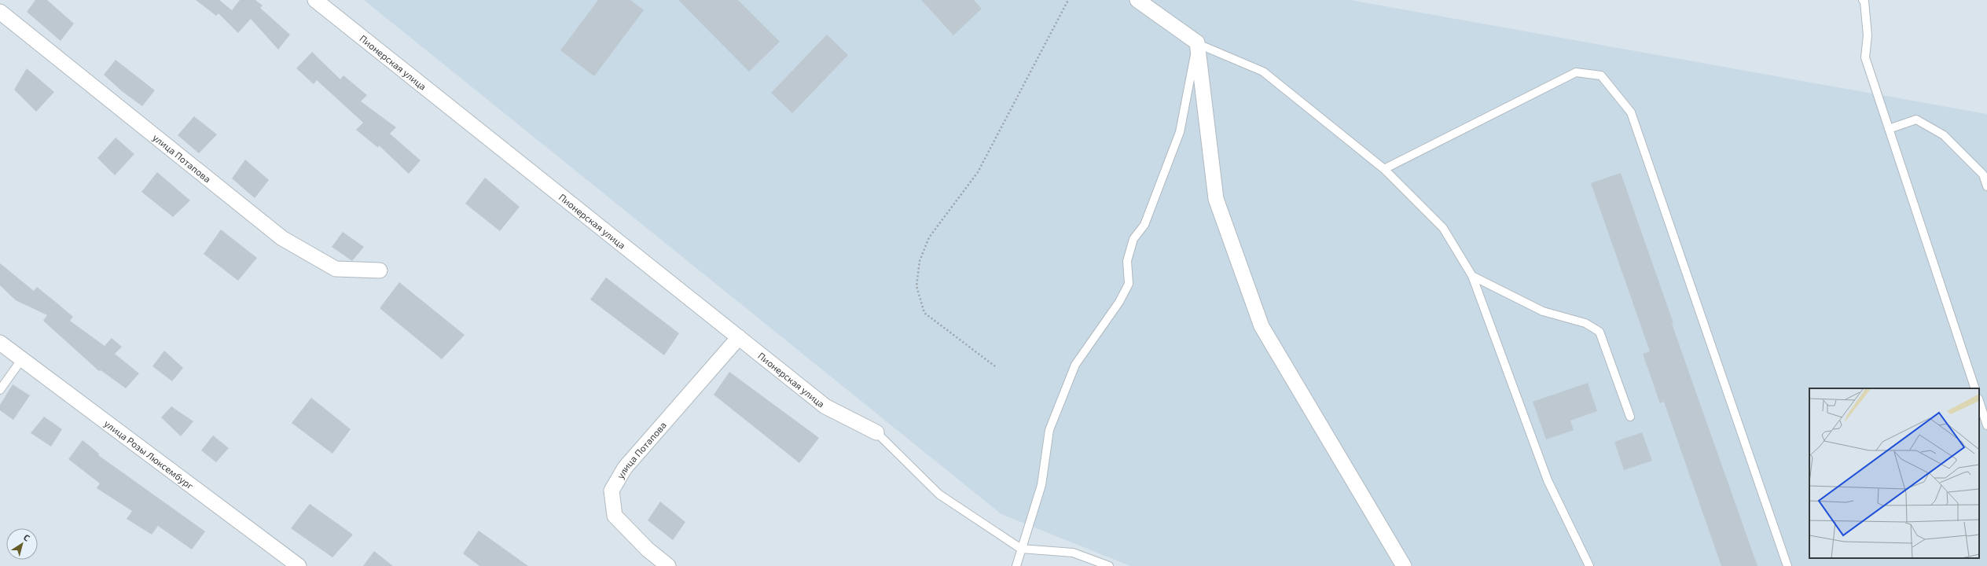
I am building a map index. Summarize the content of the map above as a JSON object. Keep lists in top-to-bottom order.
{
  "streets": {
    "street": ["Пионерская улица", "улица Потапова", "улица Розы Люксембург"]
  },
  "crossings": [
    ["Пионерская улица", "улица Потапова"]
  ],
  "north": "top right"
}
